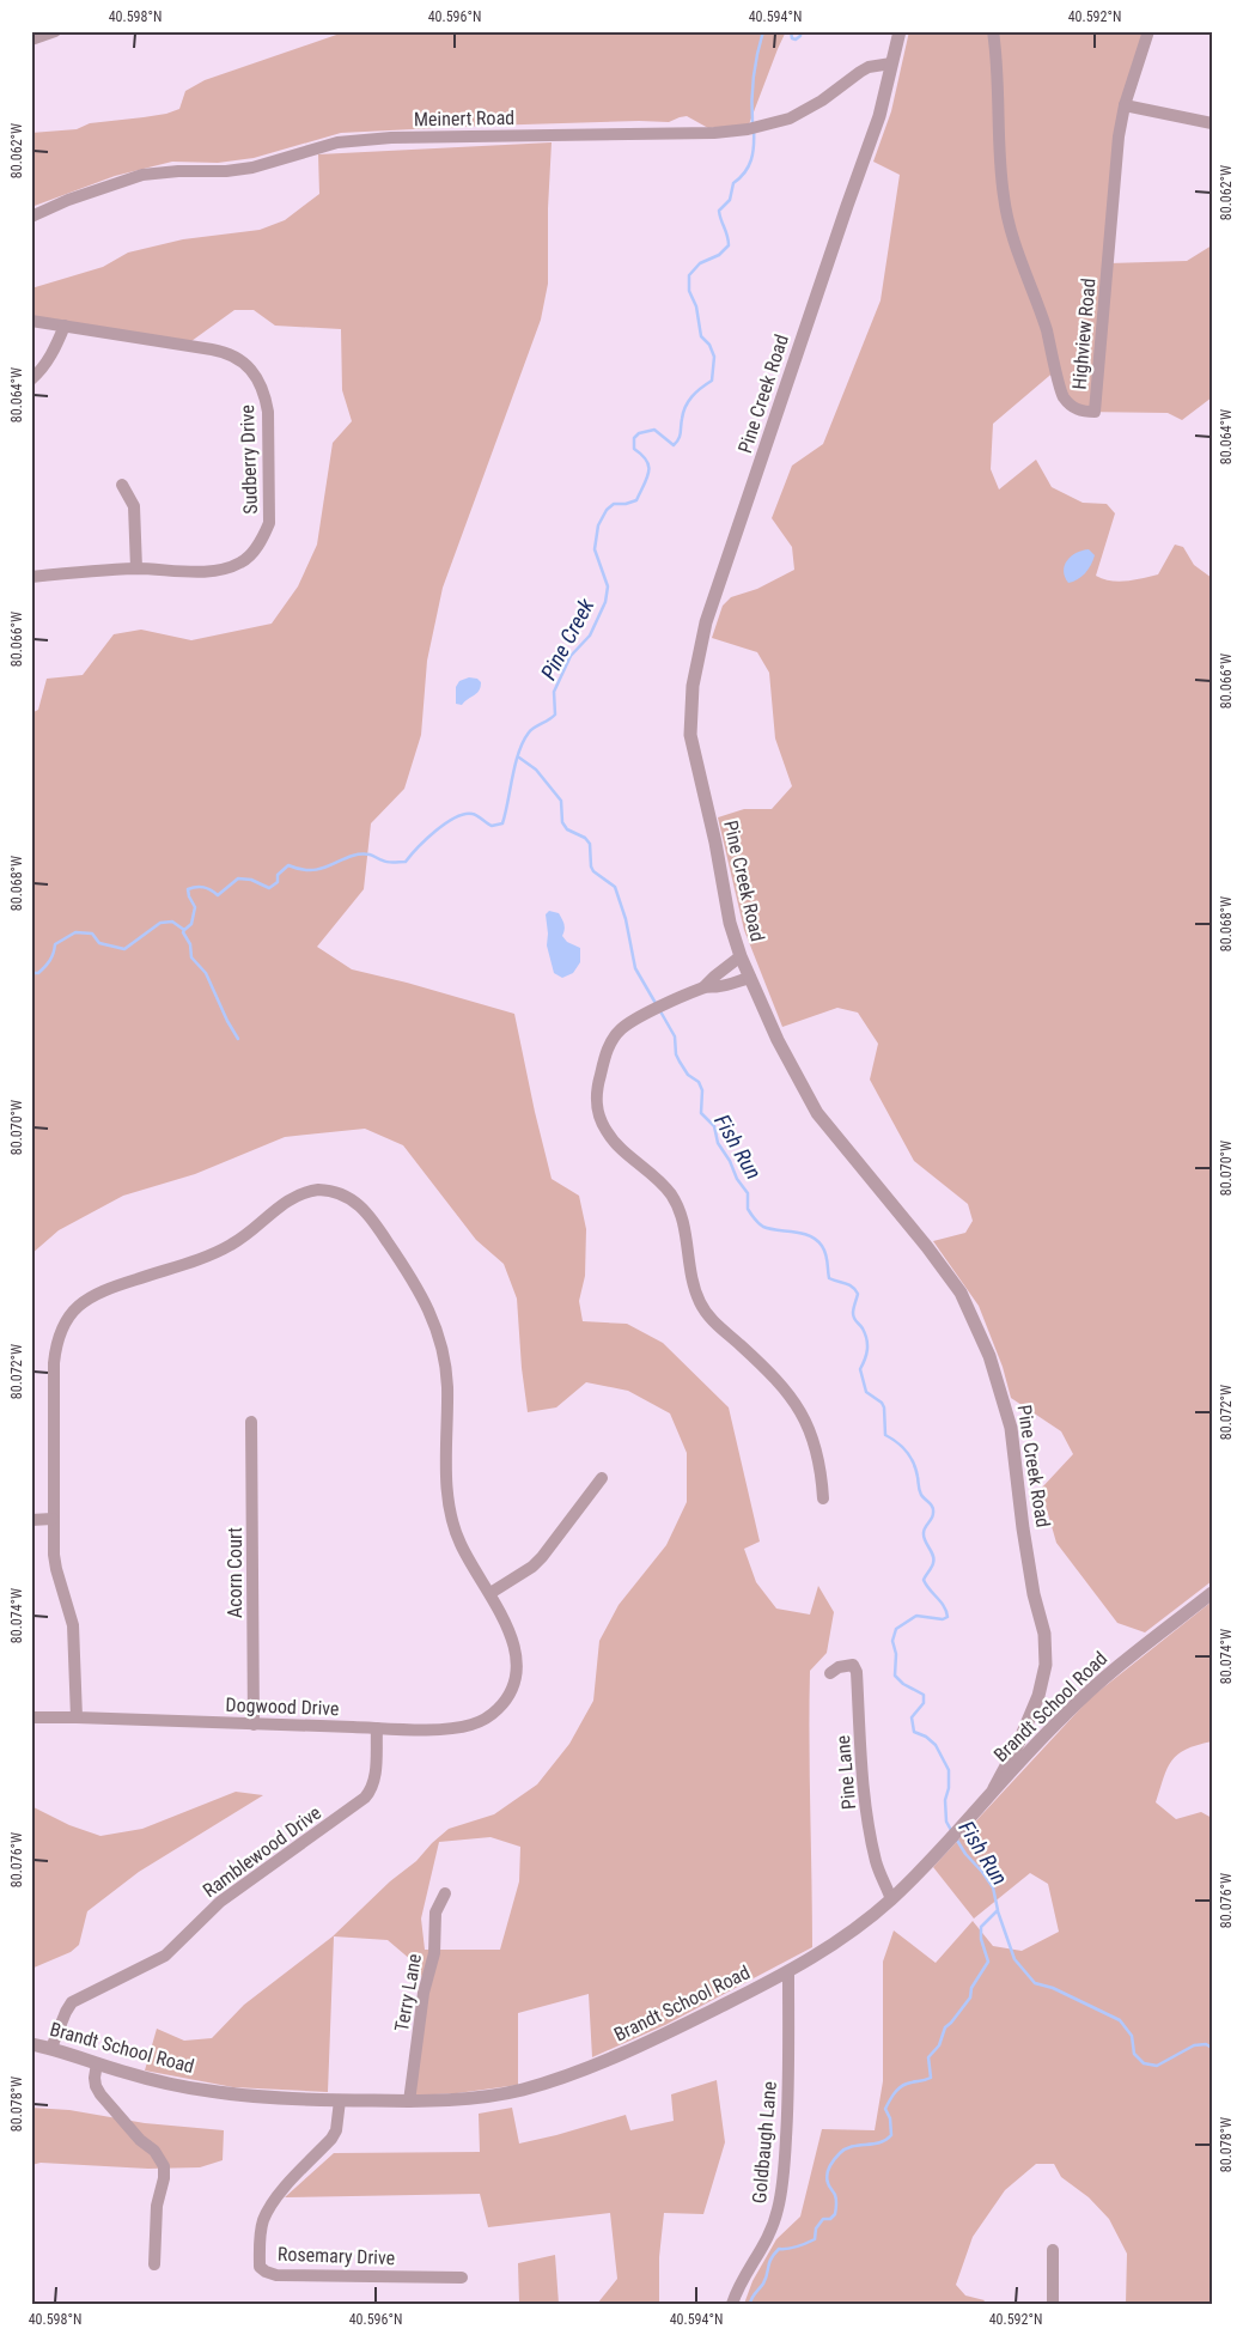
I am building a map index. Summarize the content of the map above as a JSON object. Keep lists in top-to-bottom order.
{
  "streets": {
    "street": [
      "Meinert Road",
      "Highview Road",
      "Pine Creek Road",
      "Sudberry Drive",
      "Acorn Court",
      "Dogwood Drive",
      "Brandt School Road",
      "Pine Lane",
      "Ramblewood Drive",
      "Terry Lane",
      "Goldbaugh Lane",
      "Rosemary Drive"
    ]
  },
  "crossings": [
    ["Meinert Road", "Pine Creek Road"],
    ["Pine Creek Road", "Brandt School Road"],
    ["Acorn Court", "Dogwood Drive"],
    ["Dogwood Drive", "Ramblewood Drive"],
    ["Brandt School Road", "Pine Lane"],
    ["Brandt School Road", "Ramblewood Drive"],
    ["Brandt School Road", "Terry Lane"],
    ["Brandt School Road", "Goldbaugh Lane"],
    ["Brandt School Road", "Rosemary Drive"]
  ],
  "water": ["Pine Creek", "Fish Run"],
  "coordinates": [
    "40.598°N",
    "40.596°N",
    "40.594°N",
    "40.592°N",
    "80.062°W",
    "80.064°W",
    "80.066°W",
    "80.068°W",
    "80.070°W",
    "80.072°W",
    "80.074°W",
    "80.076°W",
    "80.078°W"
  ]
}
